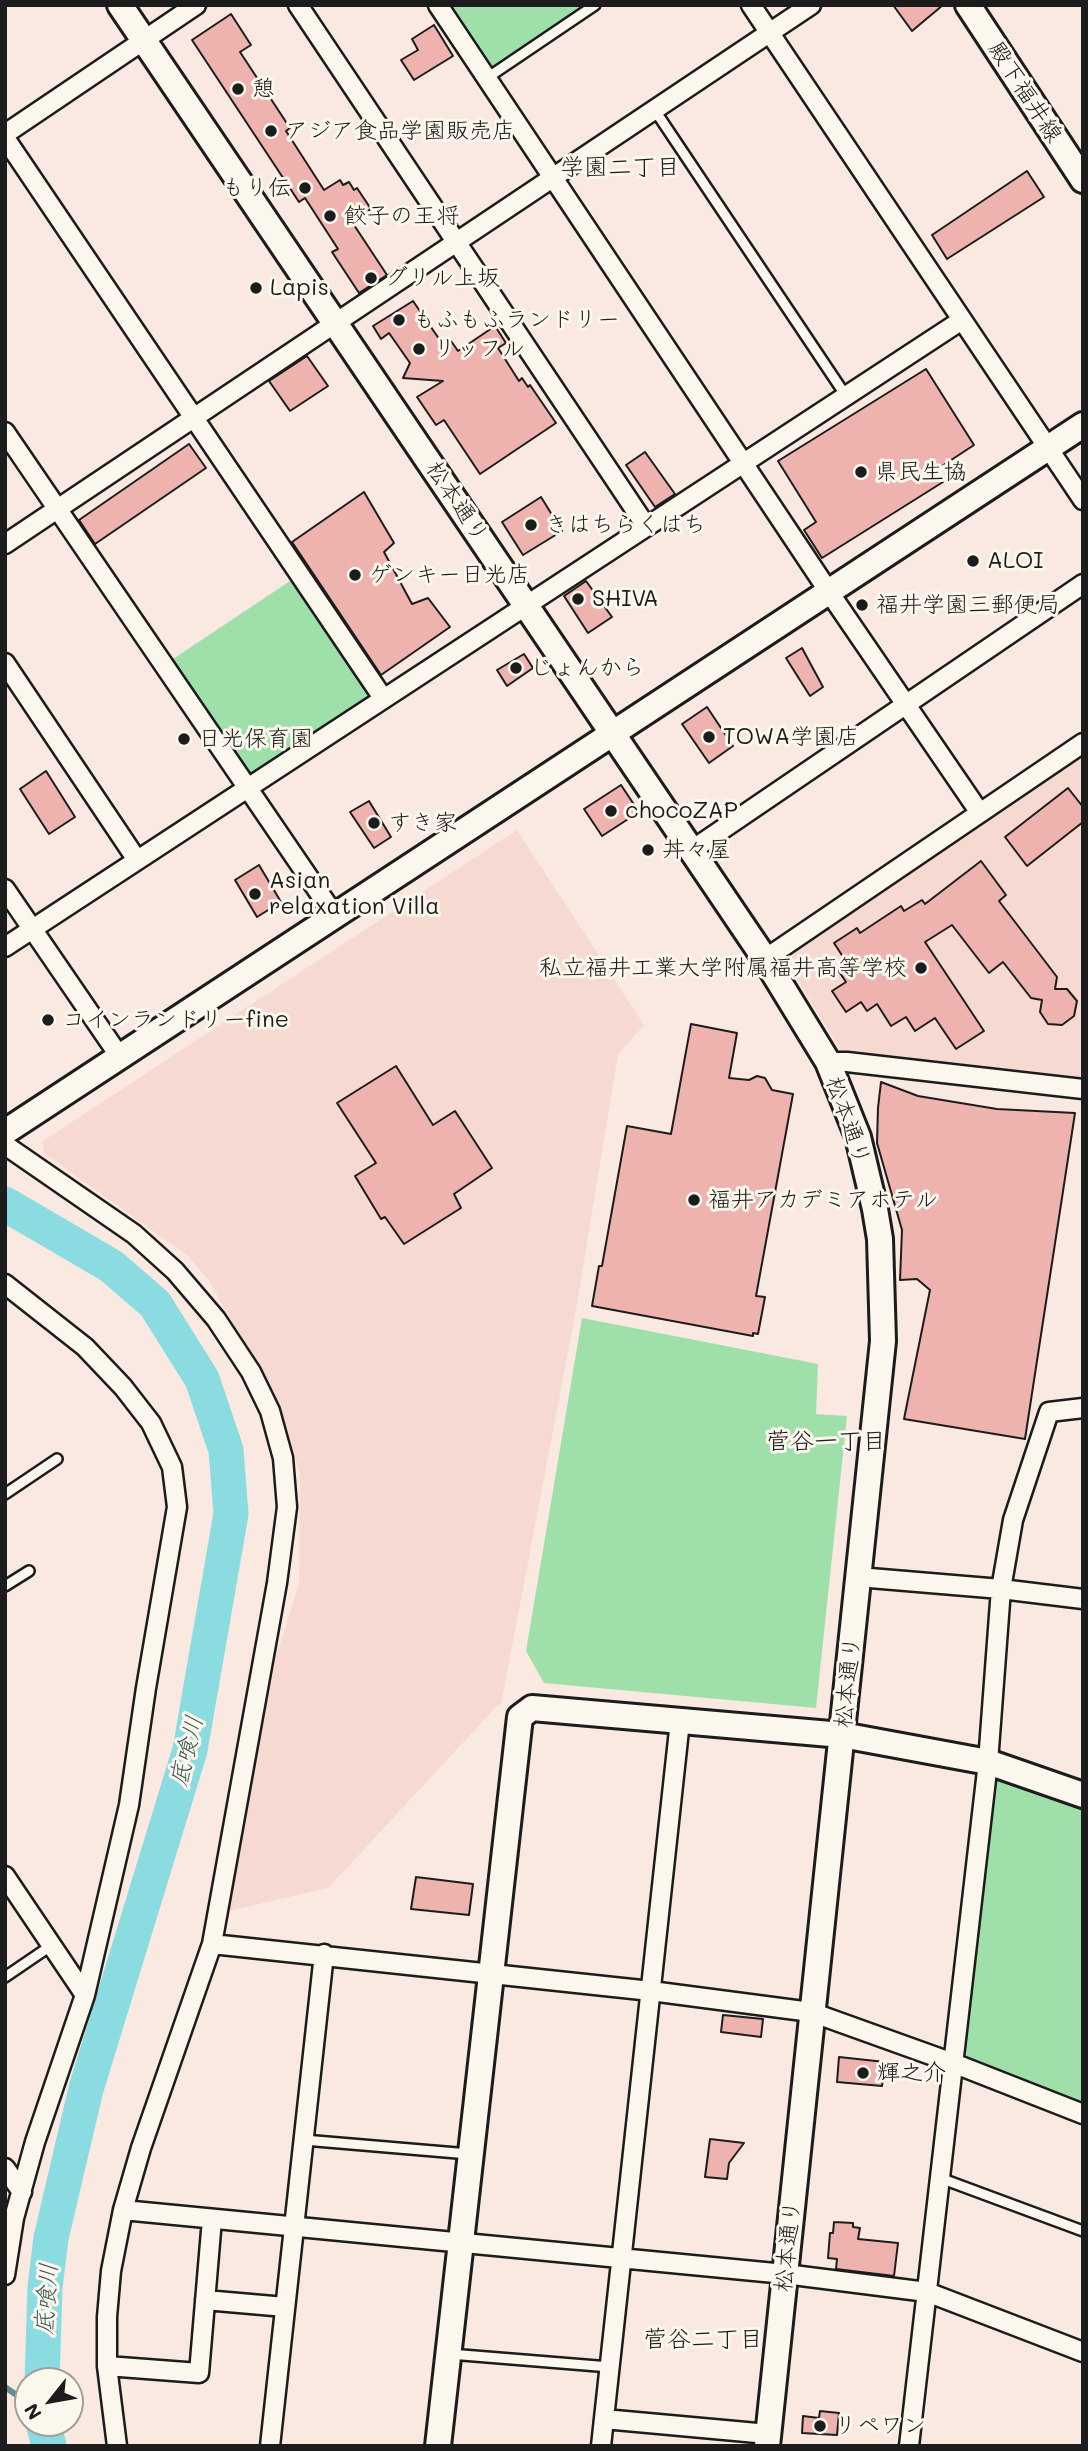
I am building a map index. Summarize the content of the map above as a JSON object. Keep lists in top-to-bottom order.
{
  "streets": {
    "street": ["殿下福井線", "松本通り"]
  },
  "districts": ["学園二丁目", "菅谷一丁目", "菅谷二丁目"],
  "water": ["底喰川"],
  "places": [
    "憩",
    "アジア食品学園販売店",
    "もり伝",
    "餃子の王将",
    "グリル上坂",
    "Lapis",
    "もふもふランドリー",
    "リッフル",
    "県民生協",
    "きはちらくはち",
    "ALOI",
    "ゲンキー日光店",
    "SHIVA",
    "福井学園三郵便局",
    "じょんから",
    "TOWA学園店",
    "日光保育園",
    "chocoZAP",
    "すき家",
    "丼々屋",
    "Asian relaxation Villa",
    "私立福井工業大学附属福井高等学校",
    "コインランドリーfine",
    "福井アカデミアホテル",
    "輝之介",
    "リペワン"
  ],
  "north": "bottom left"
}
